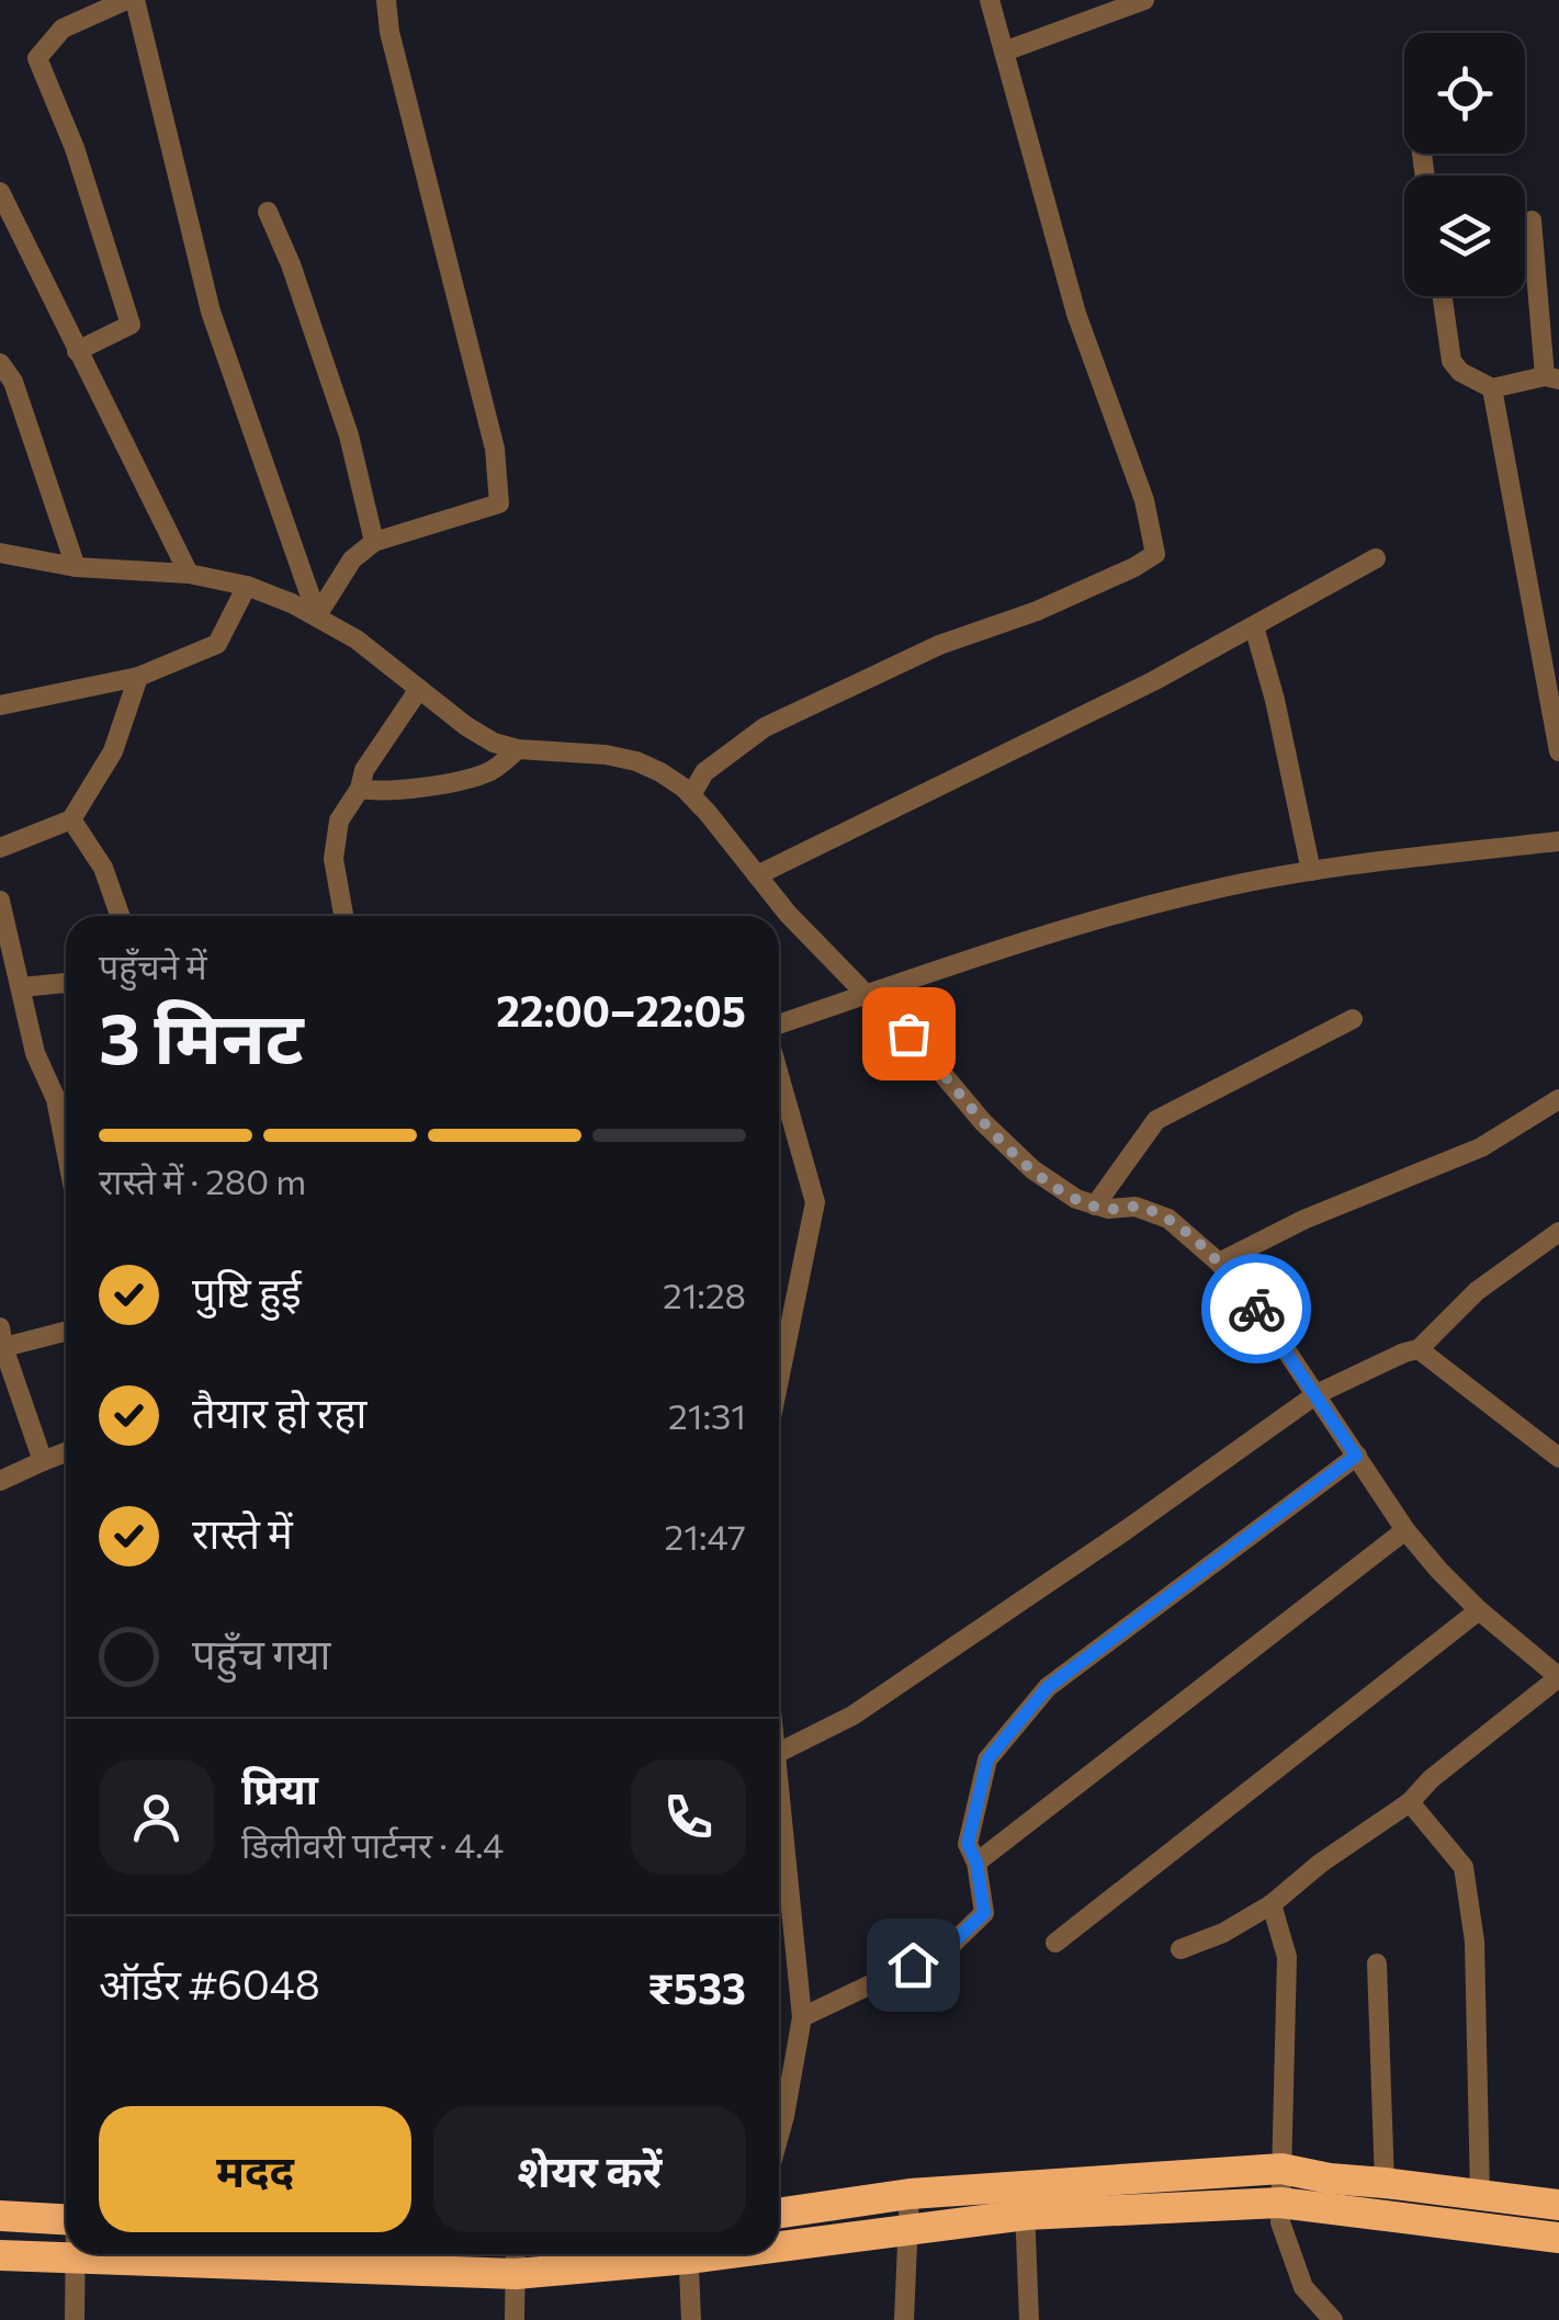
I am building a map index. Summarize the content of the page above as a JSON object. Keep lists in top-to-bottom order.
{
  "page": {
    "heading": ["3 मिनट", "पहुँचने में", "22:00–22:05"],
    "panel": [
      "प्रिया",
      "डिलीवरी पार्टनर · 4.4",
      "ऑर्डर #6048",
      "₹533"
    ],
    "bar": "रास्ते में · 280 m",
    "list": [
      ["पुष्टि हुई", "21:28"],
      ["तैयार हो रहा", "21:31"],
      ["रास्ते में", "21:47"],
      "पहुँच गया"
    ],
    "buttons": ["मदद", "शेयर करें"]
  }
}
